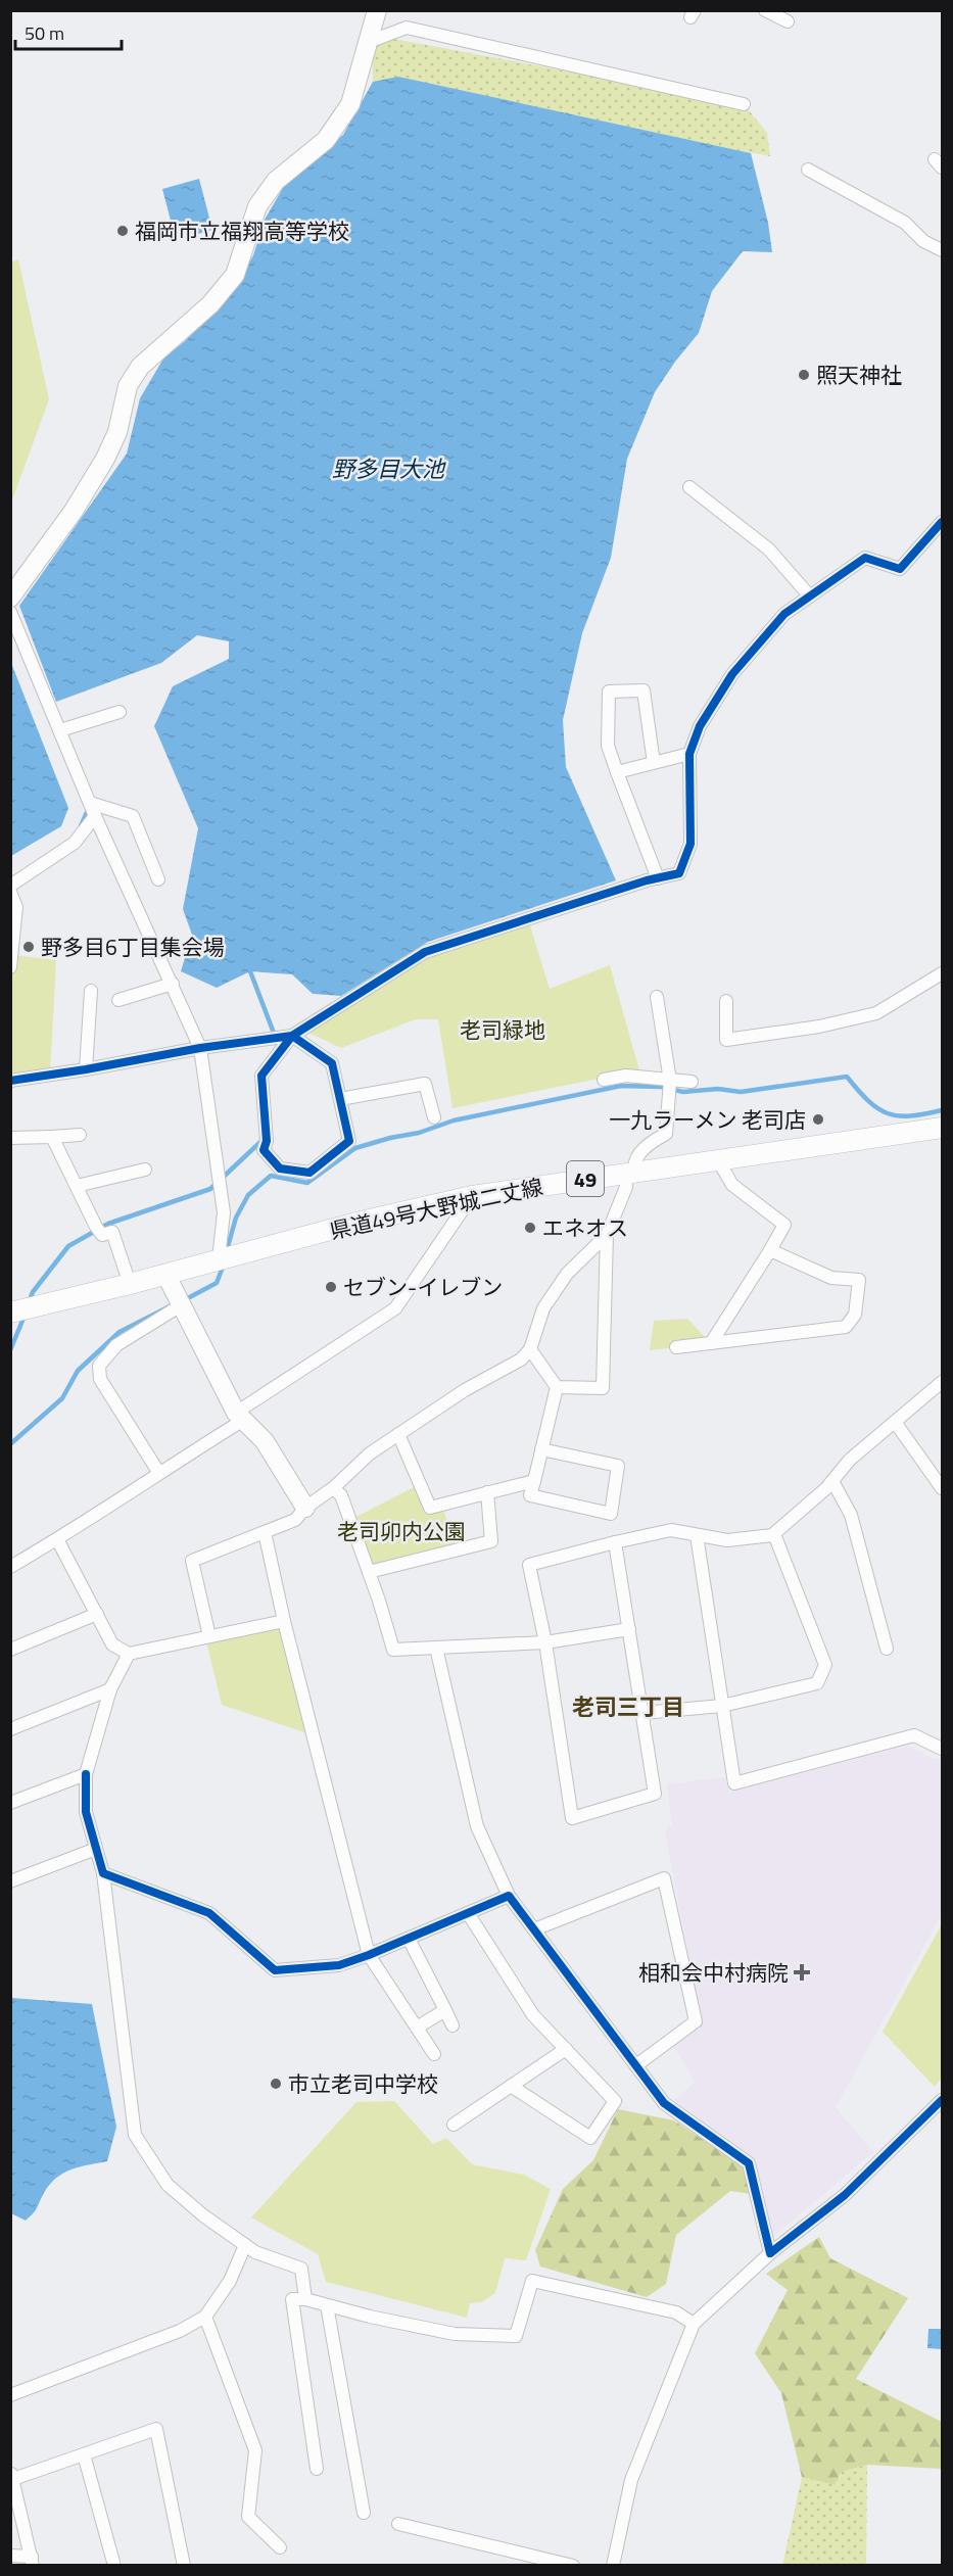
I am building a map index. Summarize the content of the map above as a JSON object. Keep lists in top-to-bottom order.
{
  "streets": {
    "main road": ["49", "県道49号大野城二丈線"]
  },
  "districts": ["老司三丁目"],
  "water": ["野多目大池"],
  "parks": ["老司緑地", "老司卯内公園"],
  "places": {
    "other": [
      "福岡市立福翔高等学校",
      "照天神社",
      "野多目6丁目集会場",
      "一九ラーメン 老司店",
      "エネオス",
      "セブン-イレブン",
      "市立老司中学校"
    ],
    "health": ["相和会中村病院"]
  },
  "scale_bar": "50 m"
}
